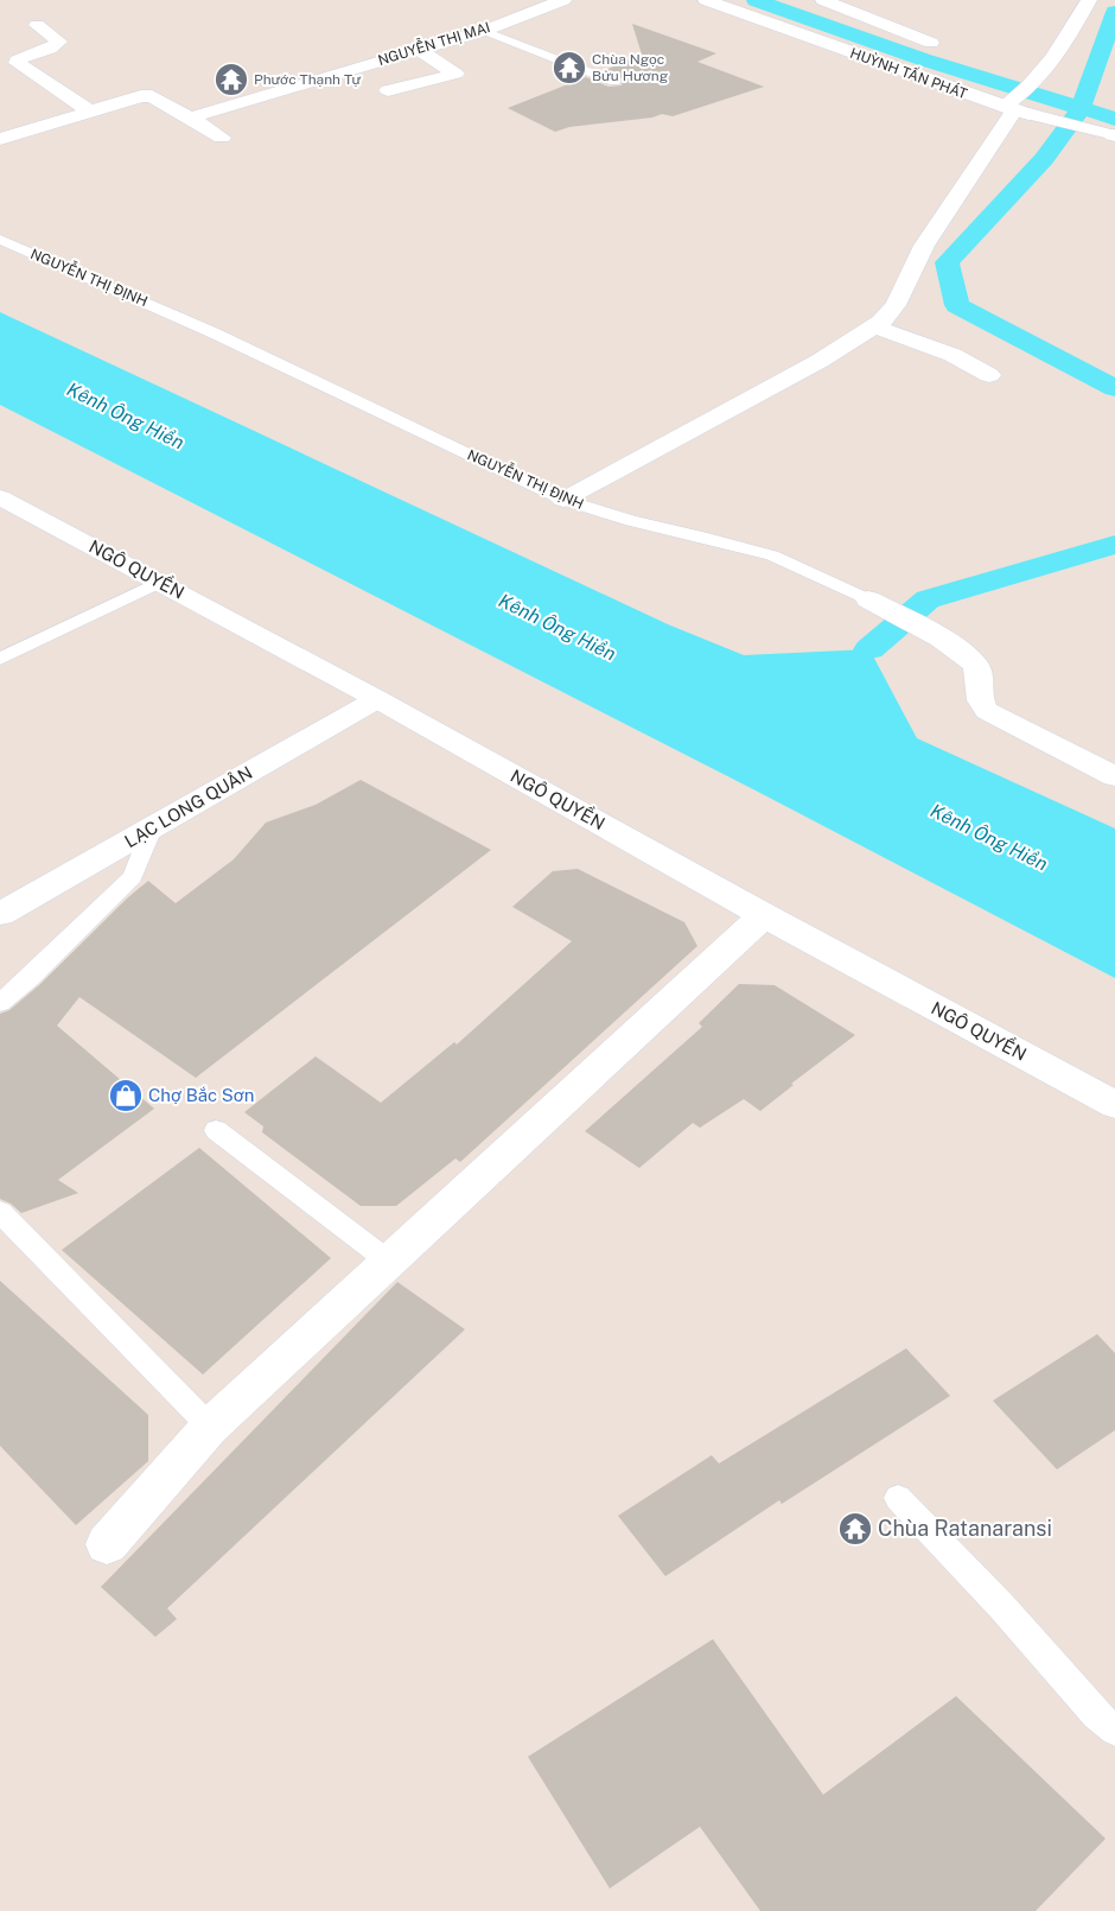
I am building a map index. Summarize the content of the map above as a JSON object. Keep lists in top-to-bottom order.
{
  "streets": {
    "street": [
      "NGUYỄN THỊ MAI",
      "HUỲNH TẤN PHÁT",
      "NGUYỄN THỊ ĐỊNH",
      "NGÔ QUYỀN",
      "LẠC LONG QUÂN"
    ]
  },
  "crossings": [
    ["NGÔ QUYỀN", "LẠC LONG QUÂN"]
  ],
  "water": ["Kênh Ông Hiển"],
  "places": {
    "temple": ["Chùa Ngọc Bửu Hương", "Phước Thạnh Tự", "Chùa Ratanaransi"],
    "shop": ["Chợ Bắc Sơn"]
  }
}
